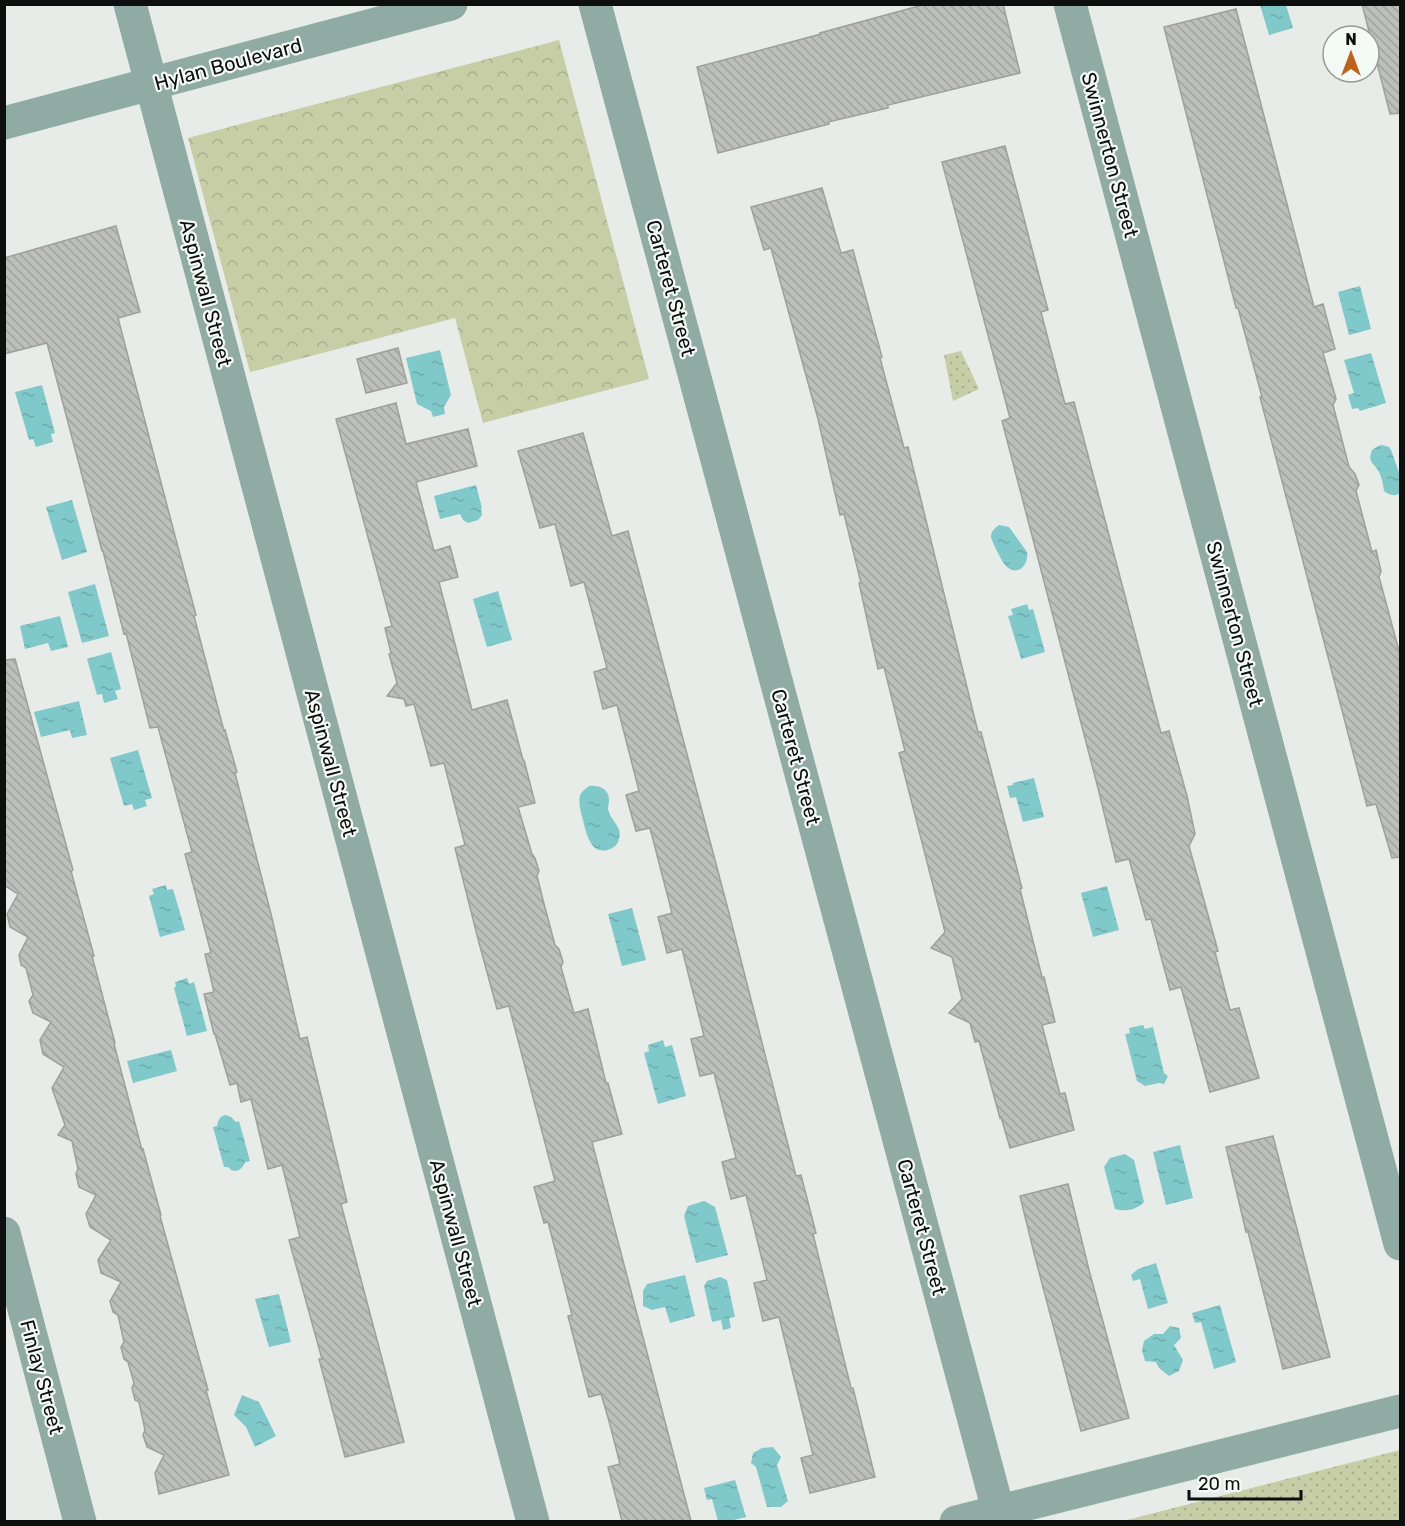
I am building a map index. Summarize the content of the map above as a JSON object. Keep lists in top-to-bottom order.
{
  "streets": {
    "street": [
      "Hylan Boulevard",
      "Swinnerton Street",
      "Carteret Street",
      "Aspinwall Street",
      "Finlay Street"
    ]
  },
  "crossings": [
    ["Hylan Boulevard", "Aspinwall Street"]
  ],
  "scale_bar": "20 m",
  "north": "top"
}
